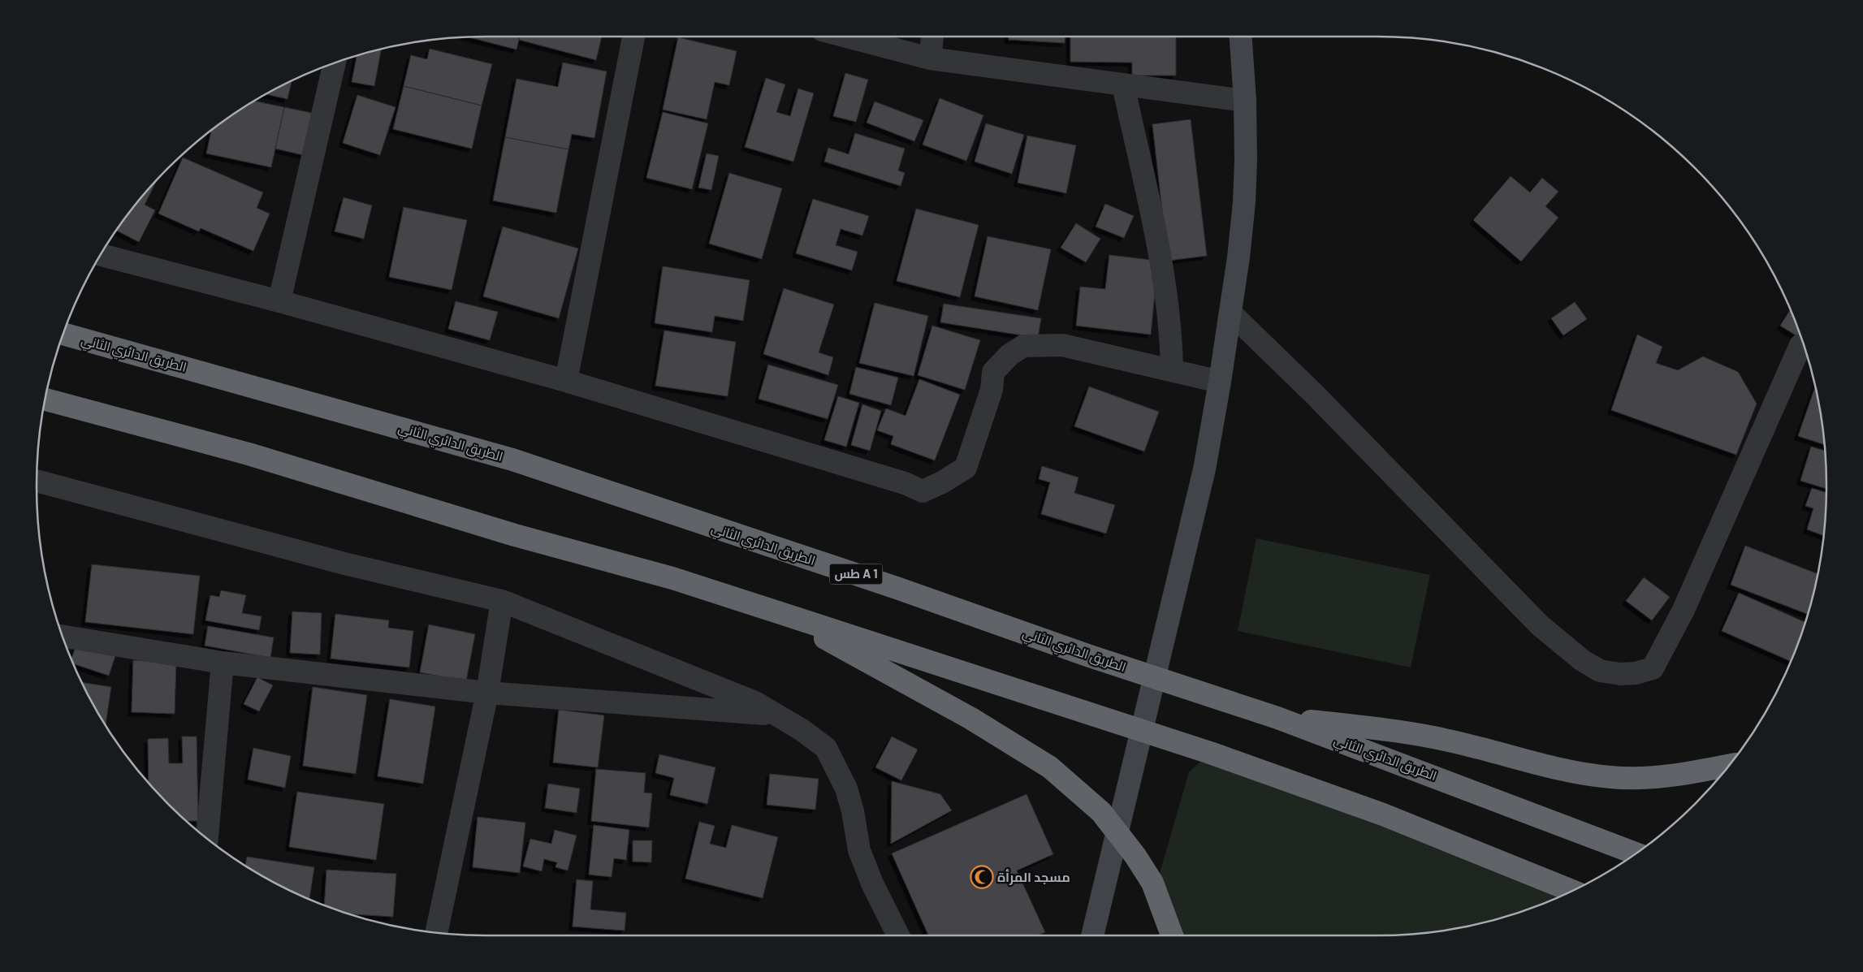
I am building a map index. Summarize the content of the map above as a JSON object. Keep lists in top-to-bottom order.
{
  "streets": {
    "highway": ["الطريق الدائري الثاني", "طس A 1"]
  },
  "places": {
    "mosque": ["مسجد المرأة"]
  }
}
